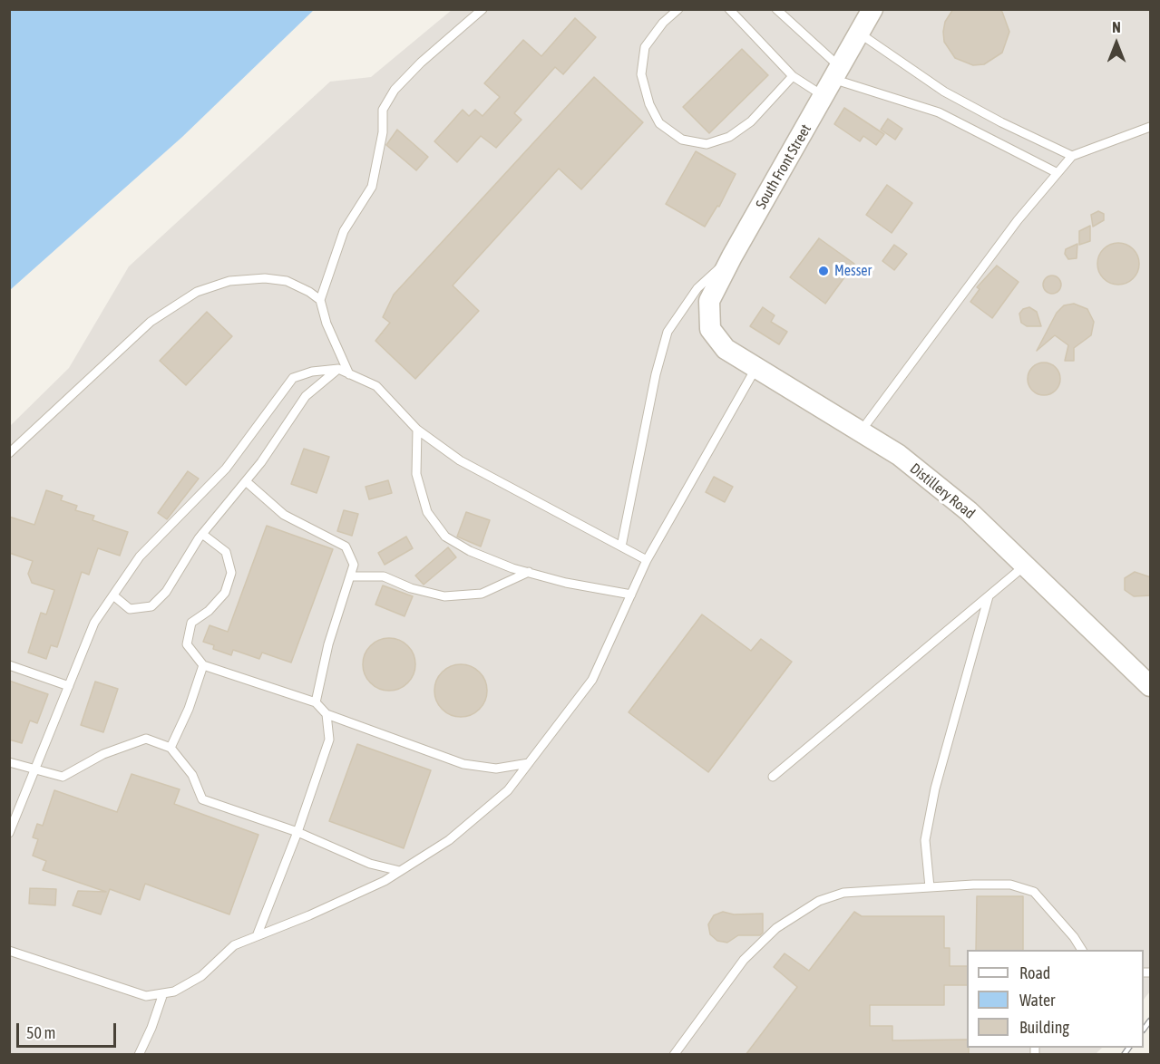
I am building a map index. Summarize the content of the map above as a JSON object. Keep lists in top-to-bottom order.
{
  "streets": {
    "street": ["South Front Street", "Distillery Road"]
  },
  "crossings": [
    ["South Front Street", "Distillery Road"]
  ],
  "places": ["Messer"],
  "legend": ["Road", "Water", "Building"],
  "scale_bar": "50 m",
  "north": "top"
}
